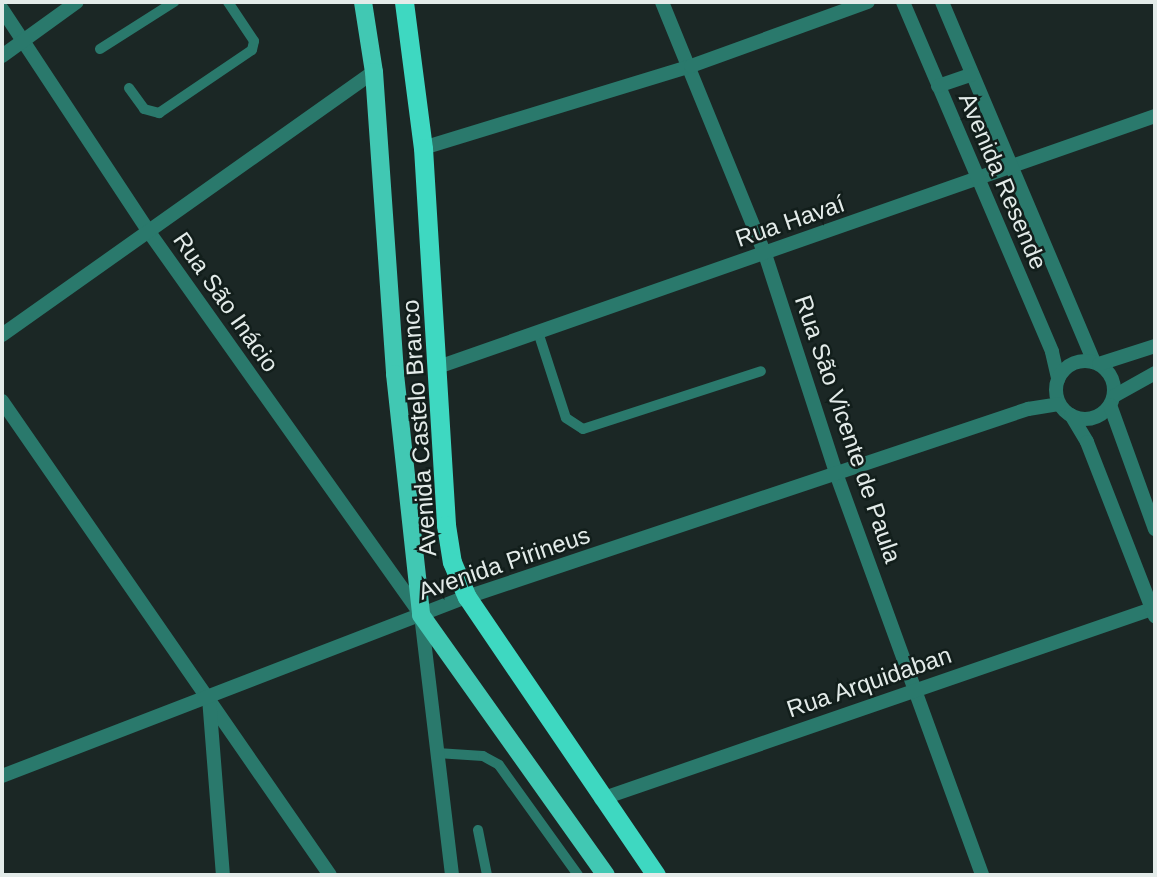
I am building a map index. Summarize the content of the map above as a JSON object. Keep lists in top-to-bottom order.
{
  "streets": {
    "highway": ["Avenida Castelo Branco"],
    "street": [
      "Avenida Resende",
      "Rua Havaí",
      "Rua São Inácio",
      "Rua São Vicente de Paula",
      "Avenida Pirineus",
      "Rua Arquidaban"
    ]
  },
  "crossings": [
    ["Avenida Resende", "Rua Havaí"],
    ["Avenida Resende", "Avenida Pirineus"],
    ["Rua Havaí", "Avenida Castelo Branco"],
    ["Rua Havaí", "Rua São Vicente de Paula"],
    ["Rua São Inácio", "Avenida Castelo Branco"],
    ["Rua São Inácio", "Avenida Pirineus"],
    ["Avenida Castelo Branco", "Avenida Pirineus"],
    ["Avenida Castelo Branco", "Rua Arquidaban"],
    ["Rua São Vicente de Paula", "Avenida Pirineus"],
    ["Rua São Vicente de Paula", "Rua Arquidaban"]
  ]
}
